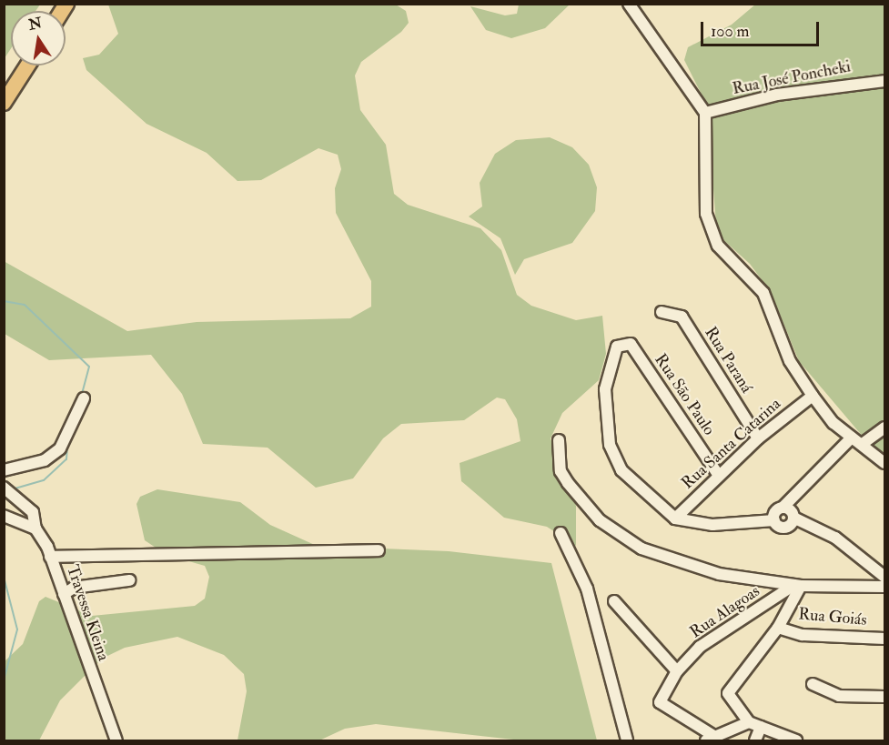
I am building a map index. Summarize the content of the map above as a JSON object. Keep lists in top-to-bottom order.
{
  "streets": {
    "street": [
      "Rua José Poncheki",
      "Rua Paraná",
      "Rua São Paulo",
      "Rua Santa Catarina",
      "Rua Alagoas",
      "Travessa Kleina",
      "Rua Goiás"
    ]
  },
  "crossings": [
    ["Rua Paraná", "Rua Santa Catarina"],
    ["Rua São Paulo", "Rua Santa Catarina"]
  ],
  "scale_bar": "100 m",
  "north": "top"
}
